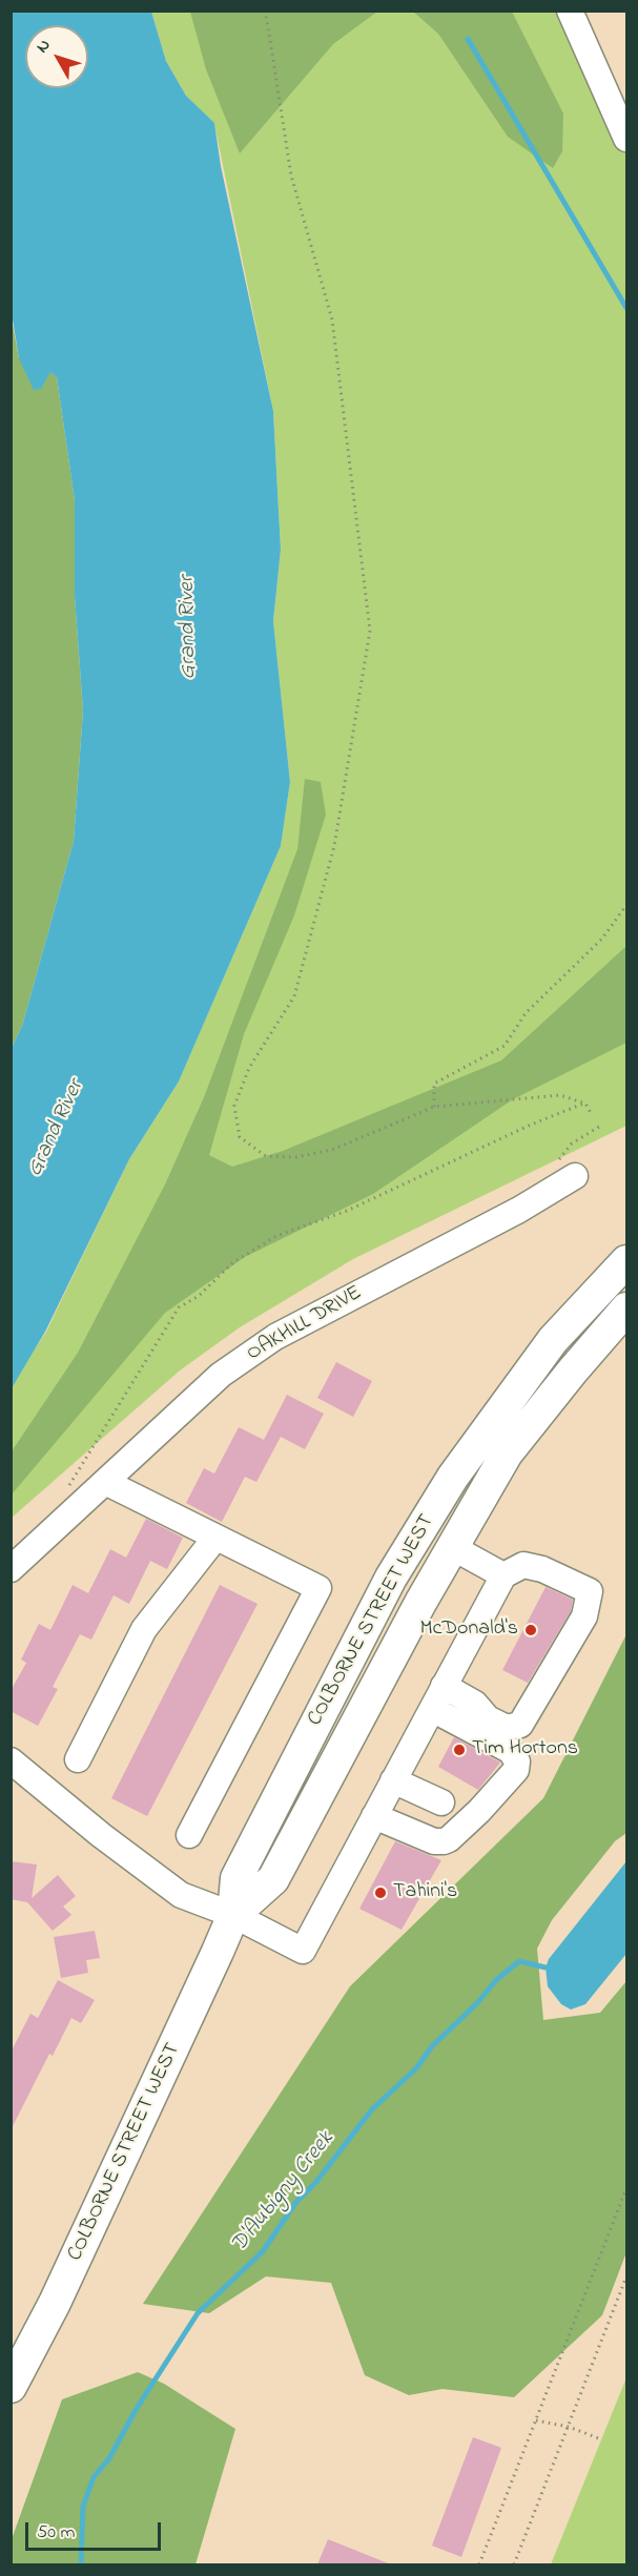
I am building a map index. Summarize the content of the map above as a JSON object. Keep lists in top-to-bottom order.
{
  "streets": {
    "main road": ["COLBORNE STREET WEST"],
    "street": ["OAKHILL DRIVE"]
  },
  "water": ["Grand River", "D'Aubigny Creek"],
  "places": ["McDonald's", "Tim Hortons", "Tahini's"],
  "scale_bar": "50 m",
  "north": "top left"
}
